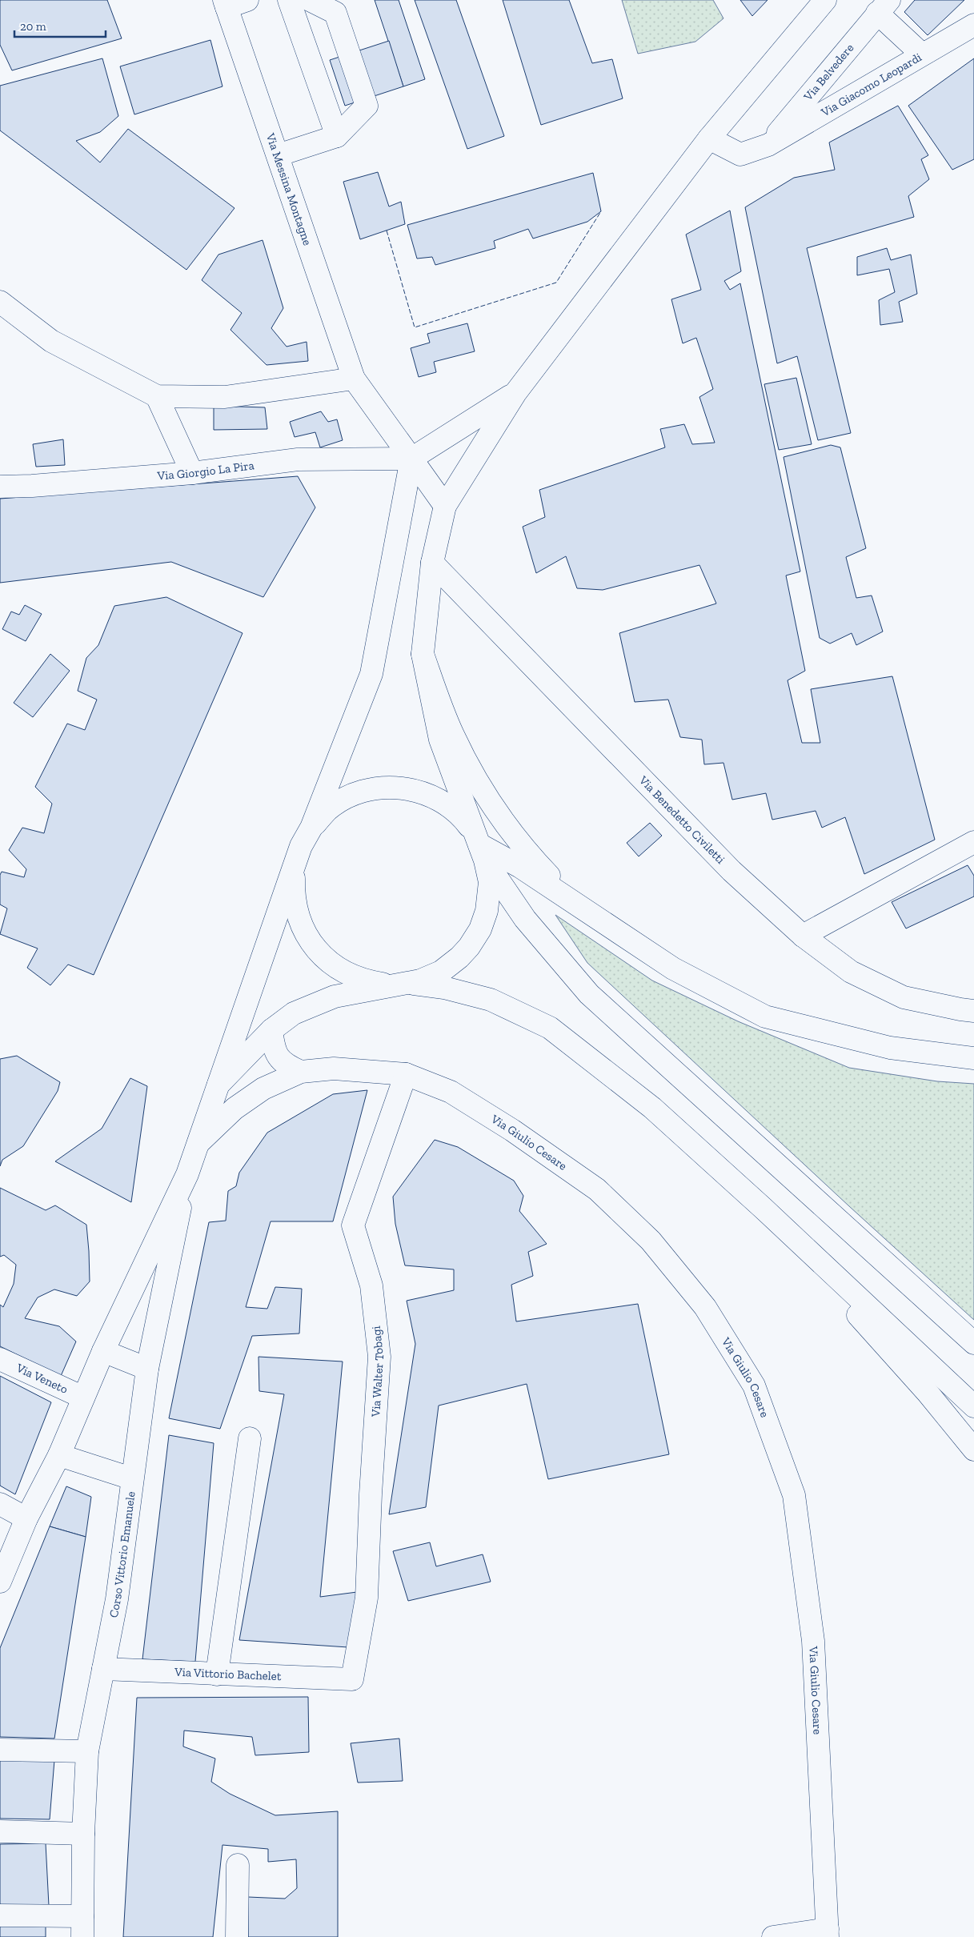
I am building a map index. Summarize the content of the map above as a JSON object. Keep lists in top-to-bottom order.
{
  "streets": {
    "main road": [
      "Via Belvedere",
      "Via Giacomo Leopardi",
      "Via Messina Montagne",
      "Via Giorgio La Pira",
      "Via Benedetto Civiletti",
      "Via Giulio Cesare",
      "Via Walter Tobagi",
      "Via Veneto",
      "Corso Vittorio Emanuele",
      "Via Vittorio Bachelet"
    ]
  },
  "crossings": [
    ["Via Belvedere", "Via Giacomo Leopardi"],
    ["Via Messina Montagne", "Via Giorgio La Pira"],
    ["Via Giulio Cesare", "Via Walter Tobagi"],
    ["Via Walter Tobagi", "Via Vittorio Bachelet"],
    ["Corso Vittorio Emanuele", "Via Vittorio Bachelet"]
  ],
  "scale_bar": "20 m"
}
